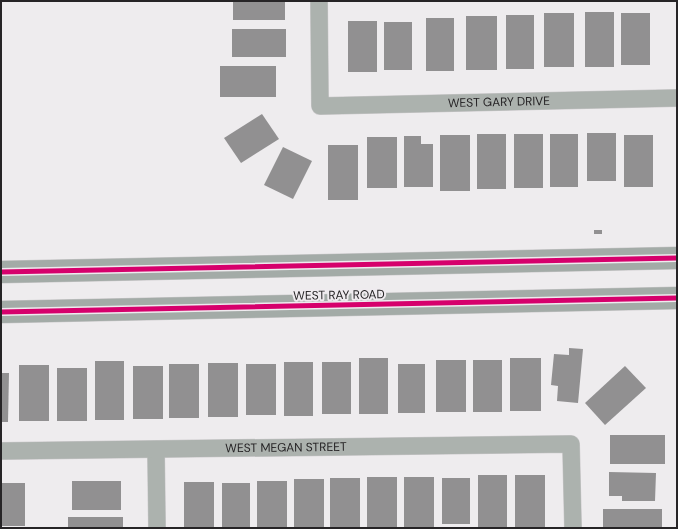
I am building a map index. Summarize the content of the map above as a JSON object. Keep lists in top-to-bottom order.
{
  "streets": {
    "main road": ["WEST RAY ROAD"],
    "street": ["WEST GARY DRIVE", "WEST MEGAN STREET"]
  }
}
